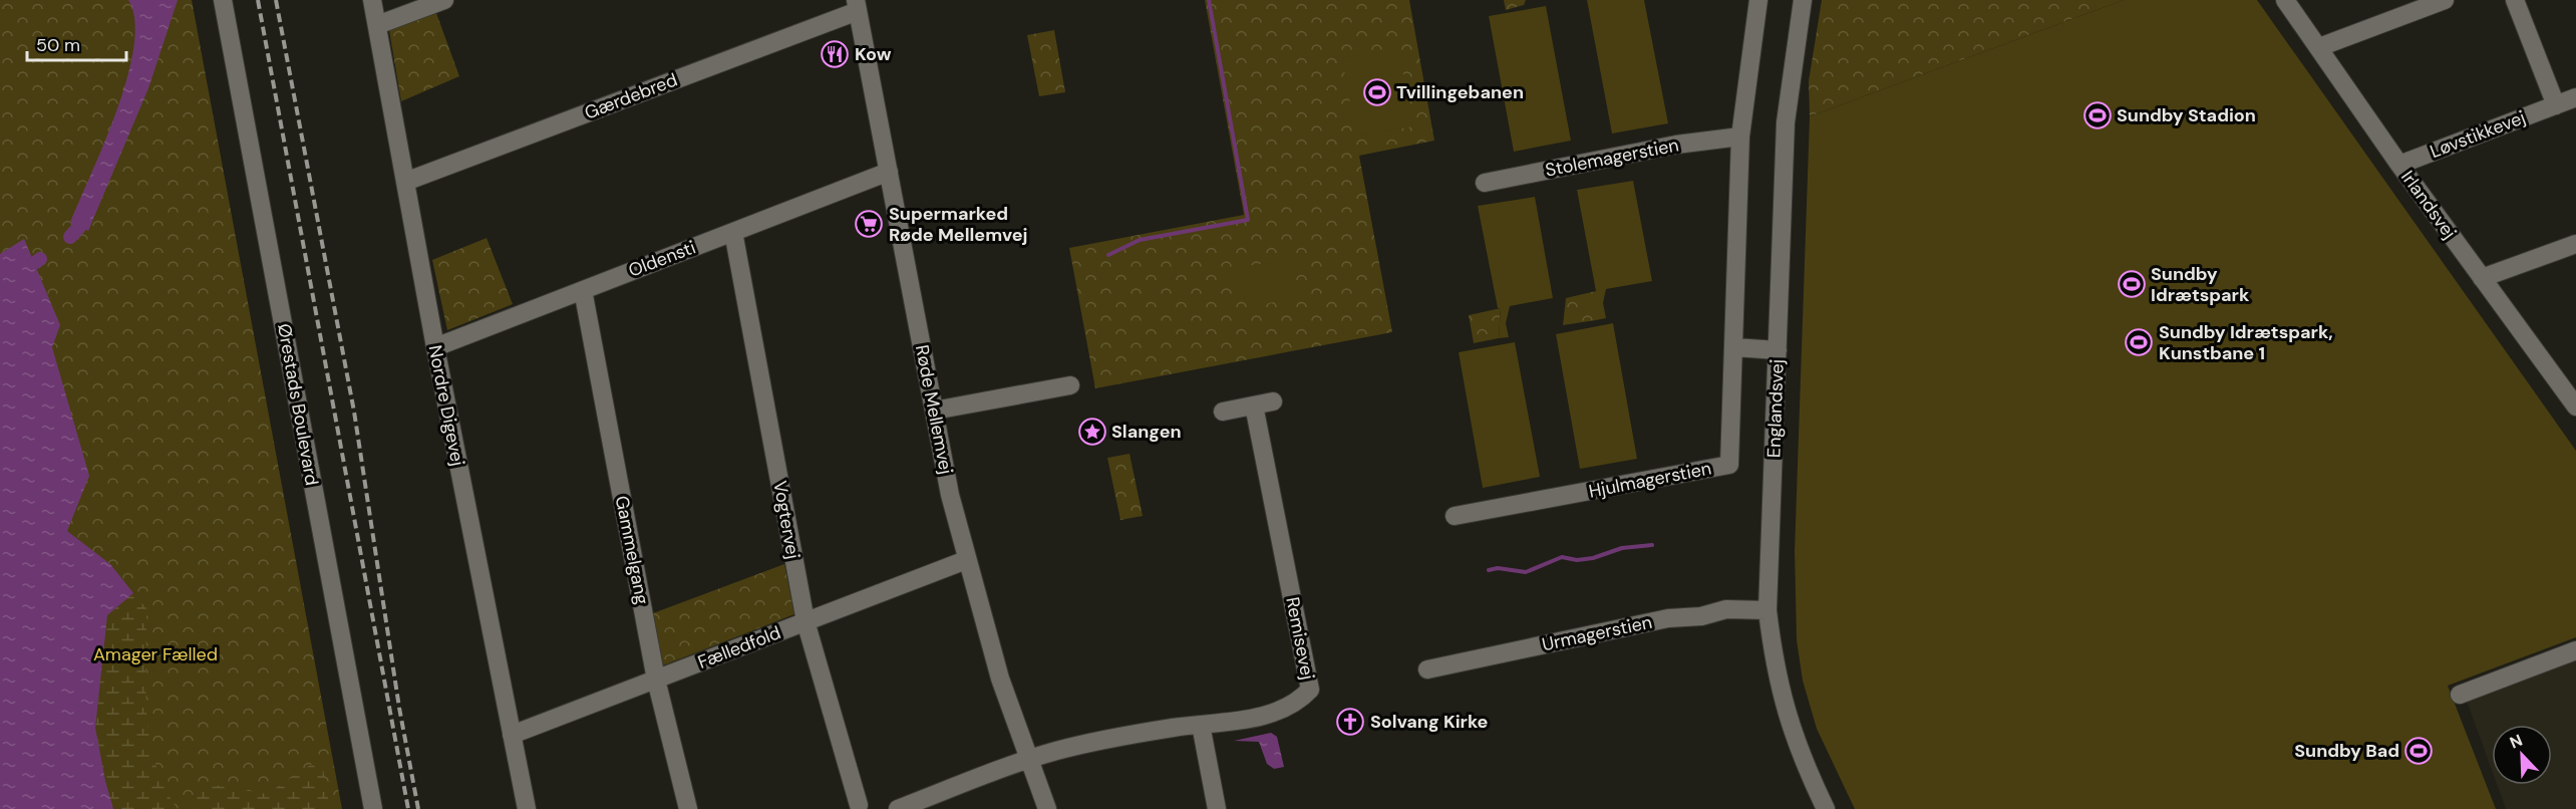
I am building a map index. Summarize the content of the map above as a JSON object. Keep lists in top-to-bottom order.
{
  "streets": {
    "street": [
      "Gærdebred",
      "Løvstikkevej",
      "Stolemagerstien",
      "Irlandsvej",
      "Oldensti",
      "Ørestads Boulevard",
      "Nordre Digevej",
      "Englandsvej",
      "Røde Mellemvej",
      "Hjulmagerstien",
      "Vogtervej",
      "Gammelgang",
      "Urmagerstien",
      "Remisevej",
      "Fælledfold"
    ]
  },
  "crossings": [
    ["Gærdebred", "Nordre Digevej"],
    ["Gærdebred", "Røde Mellemvej"],
    ["Løvstikkevej", "Irlandsvej"],
    ["Stolemagerstien", "Hjulmagerstien"],
    ["Oldensti", "Nordre Digevej"],
    ["Oldensti", "Røde Mellemvej"],
    ["Oldensti", "Vogtervej"],
    ["Oldensti", "Gammelgang"],
    ["Nordre Digevej", "Fælledfold"],
    ["Englandsvej", "Urmagerstien"],
    ["Røde Mellemvej", "Remisevej"],
    ["Røde Mellemvej", "Fælledfold"],
    ["Vogtervej", "Fælledfold"],
    ["Gammelgang", "Fælledfold"]
  ],
  "parks": ["Amager Fælled"],
  "places": {
    "restaurant": ["Kow"],
    "sports": [
      "Tvillingebanen",
      "Sundby Stadion",
      "Sundby Idrætspark",
      "Sundby Idrætspark, Kunstbane 1",
      "Sundby Bad"
    ],
    "supermarket": ["Supermarked Røde Mellemvej"],
    "place": ["Slangen"],
    "church": ["Solvang Kirke"]
  },
  "scale_bar": "50 m",
  "north": "top left"
}
